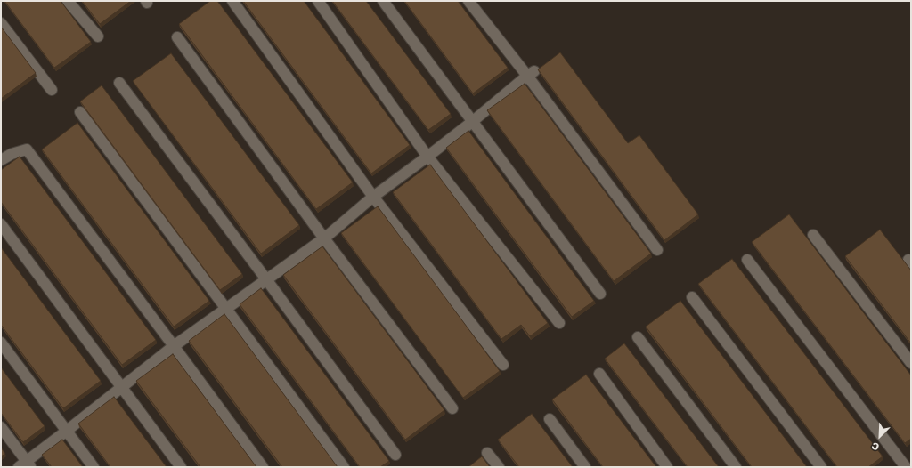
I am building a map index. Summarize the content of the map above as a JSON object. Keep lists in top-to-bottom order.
{
  "north": "bottom left"
}
